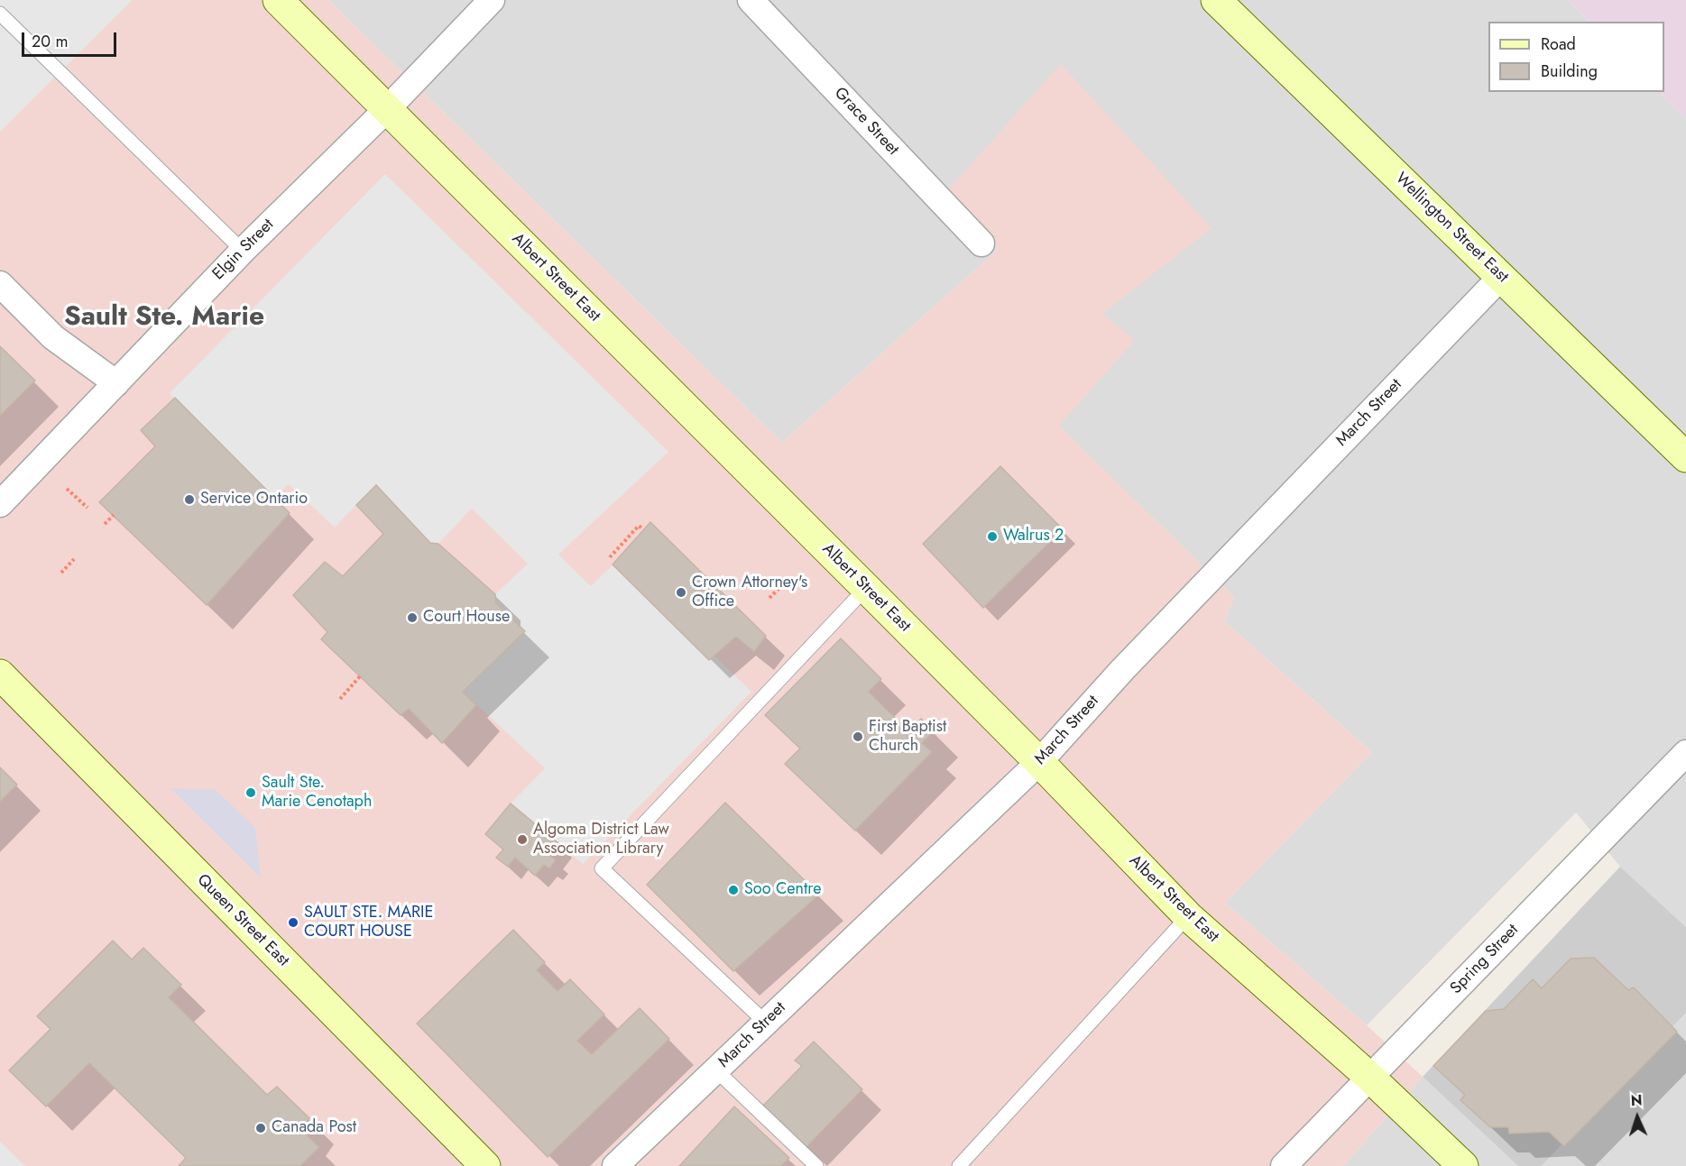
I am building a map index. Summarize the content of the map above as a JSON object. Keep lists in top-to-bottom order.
{
  "streets": {
    "main road": ["Wellington Street East", "Albert Street East", "Queen Street East"],
    "street": [
      "Grace Street",
      "Elgin Street",
      "March Street",
      "Spring Street"
    ]
  },
  "crossings": [
    ["Wellington Street East", "March Street"],
    ["Elgin Street", "Albert Street East"],
    ["Albert Street East", "March Street"],
    ["Albert Street East", "Spring Street"]
  ],
  "districts": ["Sault Ste. Marie"],
  "places": [
    "Service Ontario",
    "Walrus 2",
    "Crown Attorney's Office",
    "Court House",
    "First Baptist Church",
    "Sault Ste. Marie Cenotaph",
    "Algoma District Law Association Library",
    "Soo Centre",
    "SAULT STE. MARIE COURT HOUSE",
    "Canada Post"
  ],
  "legend": ["Road", "Building"],
  "scale_bar": "20 m",
  "north": "top"
}
